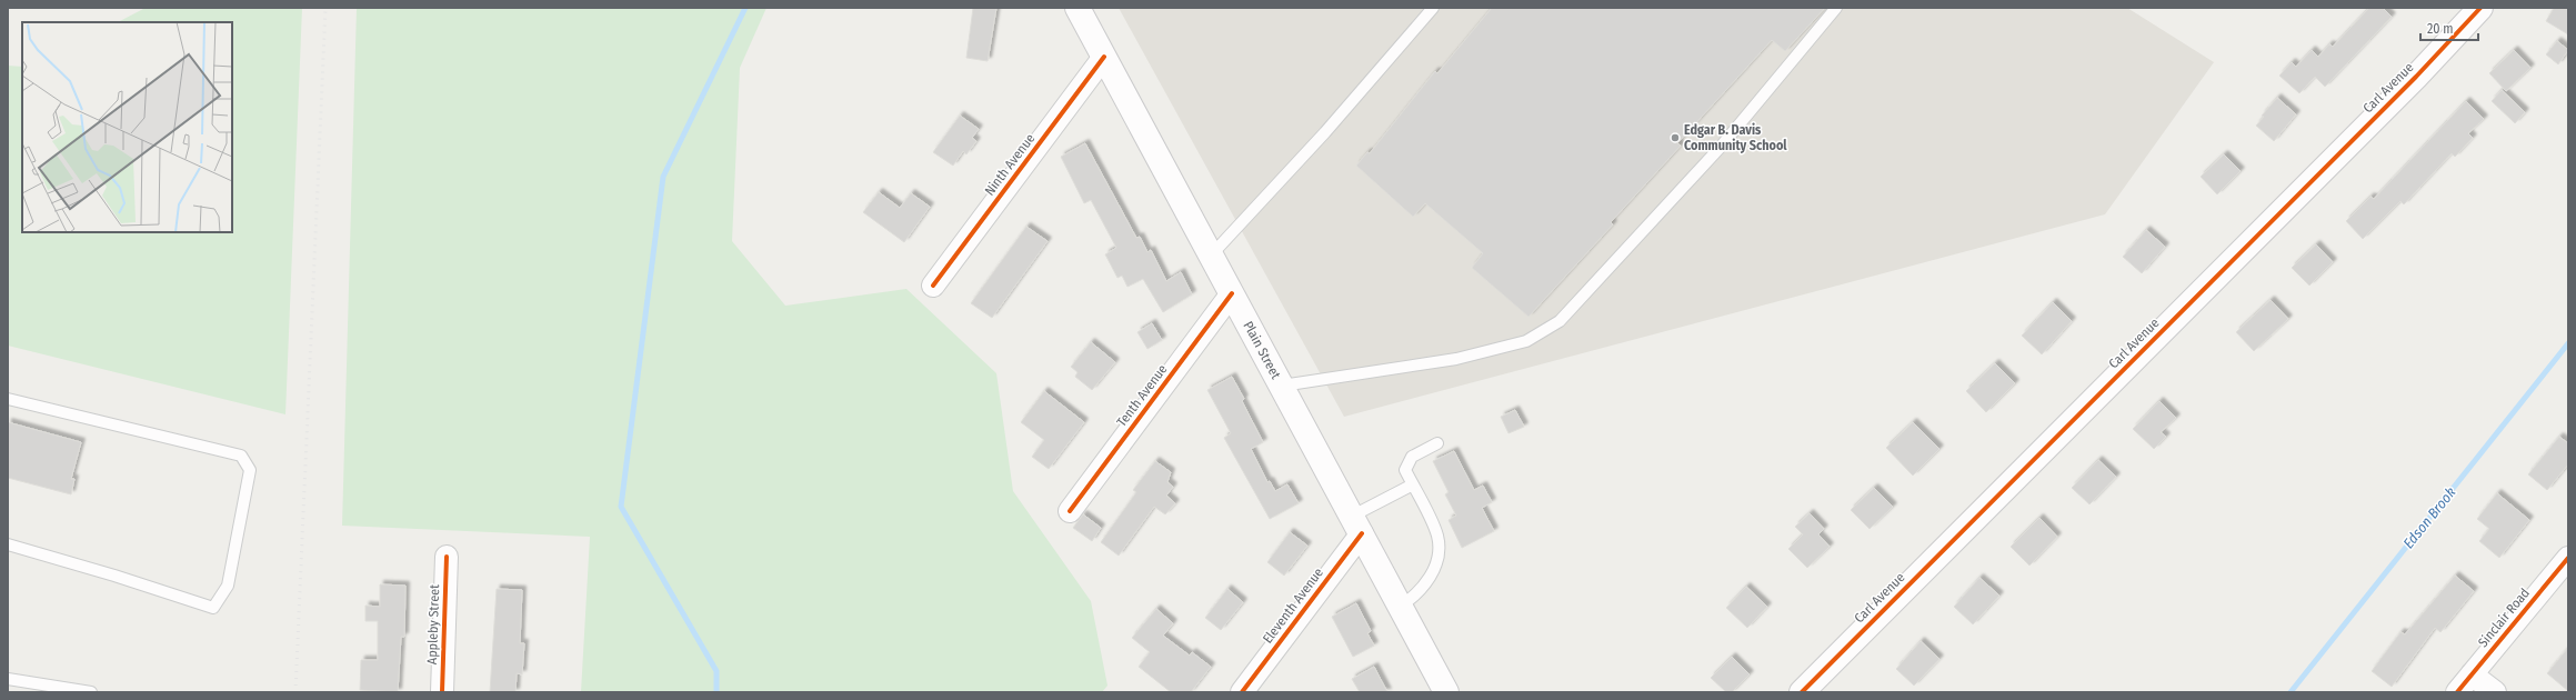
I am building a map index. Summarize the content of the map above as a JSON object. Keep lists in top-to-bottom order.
{
  "streets": {
    "street": [
      "Carl Avenue",
      "Ninth Avenue",
      "Plain Street",
      "Tenth Avenue",
      "Eleventh Avenue",
      "Sinclair Road",
      "Appleby Street"
    ]
  },
  "crossings": [
    ["Ninth Avenue", "Plain Street"],
    ["Plain Street", "Tenth Avenue"],
    ["Plain Street", "Eleventh Avenue"]
  ],
  "water": ["Edson Brook"],
  "places": ["Edgar B. Davis Community School"],
  "scale_bar": "20 m"
}
